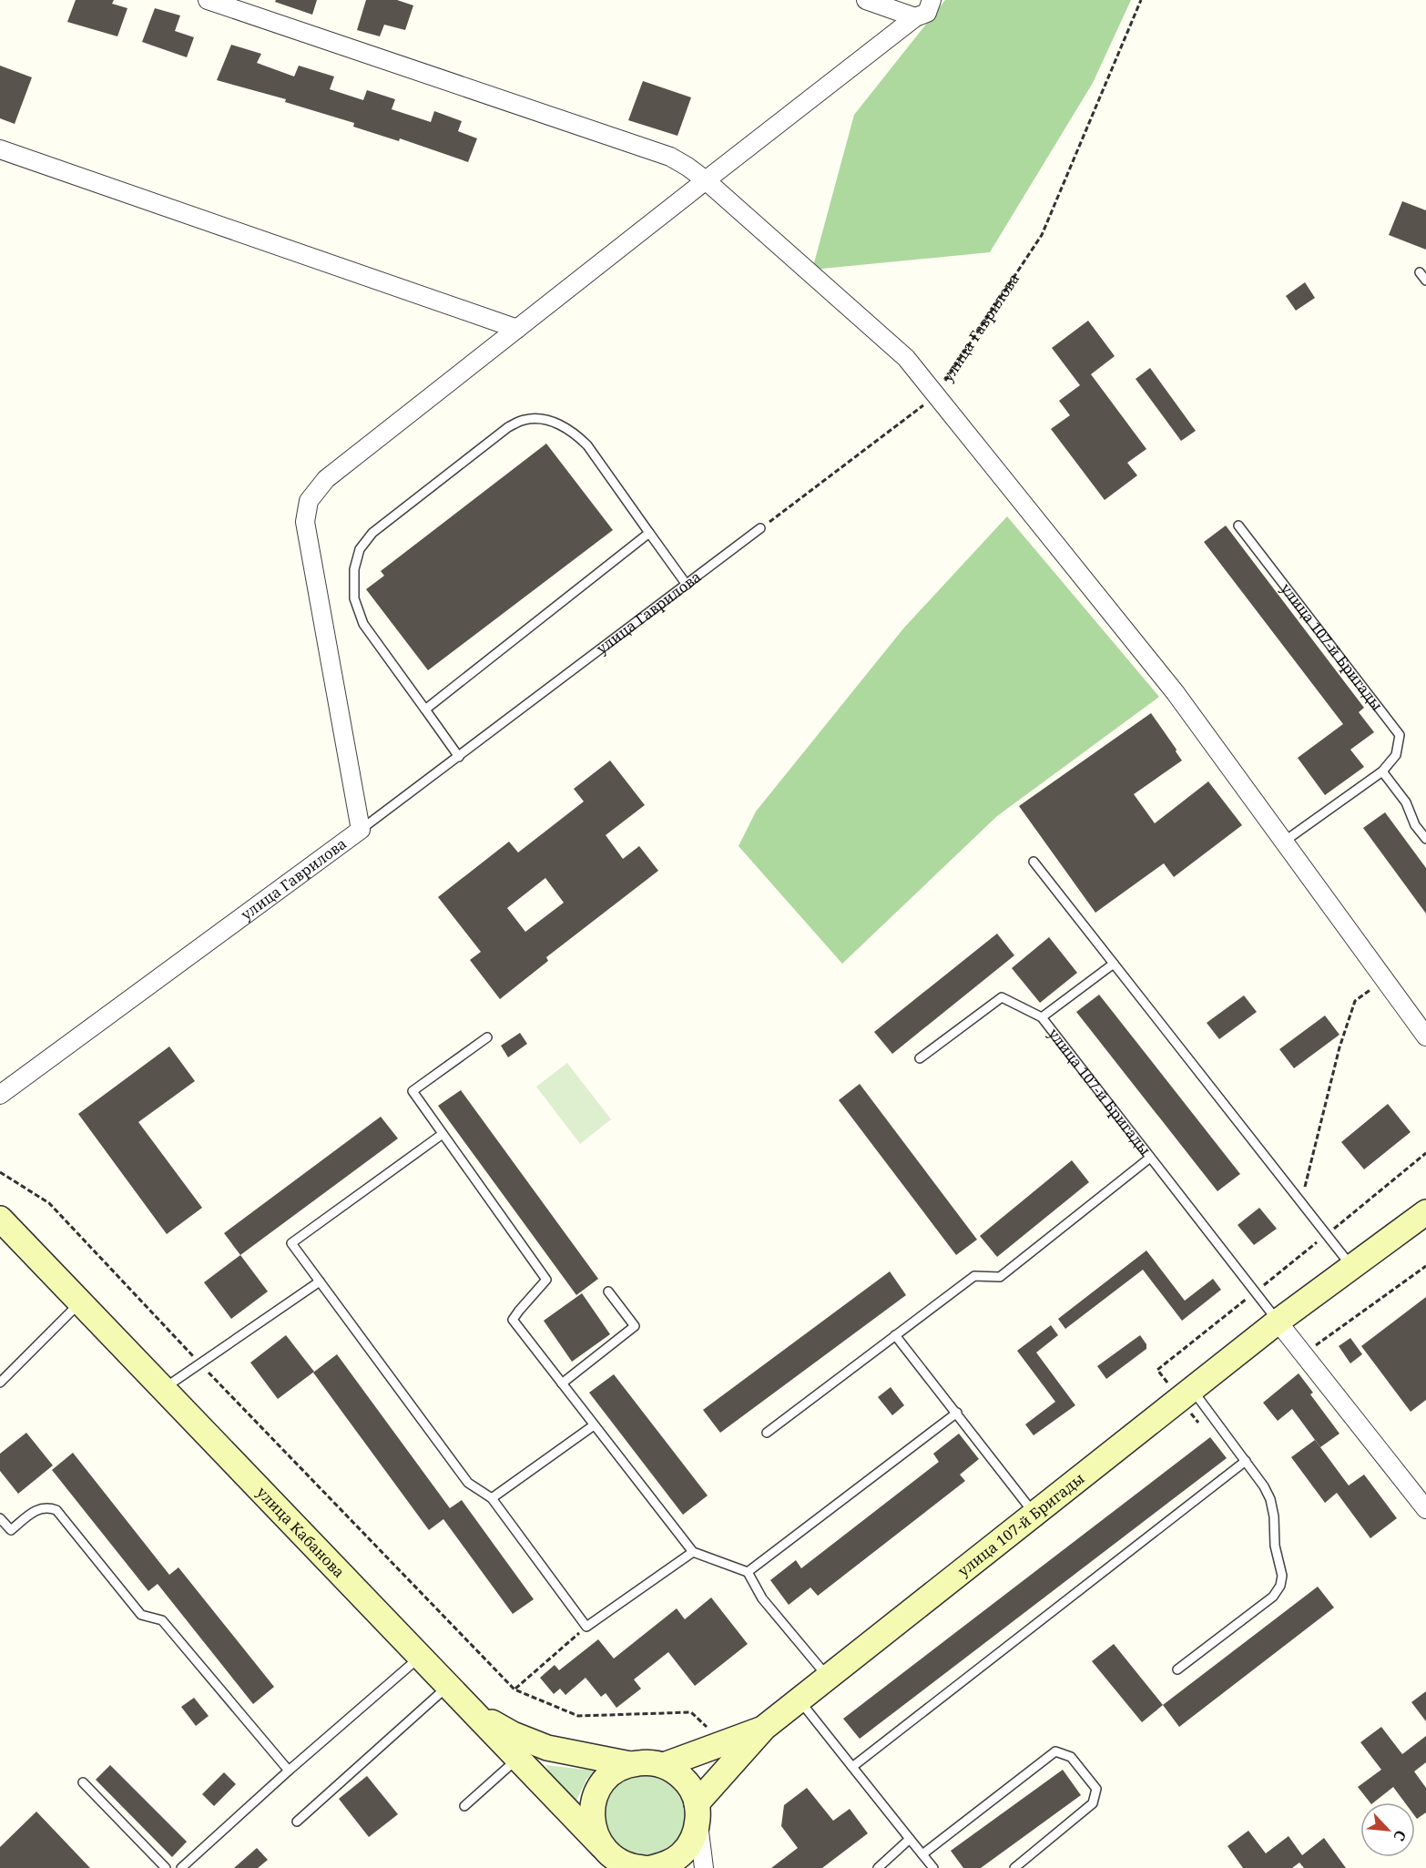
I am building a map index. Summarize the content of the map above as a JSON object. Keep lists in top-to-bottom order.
{
  "streets": {
    "main road": ["улица 107-й Бригады", "улица Кабанова"],
    "street": ["улица Гаврилова"]
  },
  "north": "bottom right"
}
